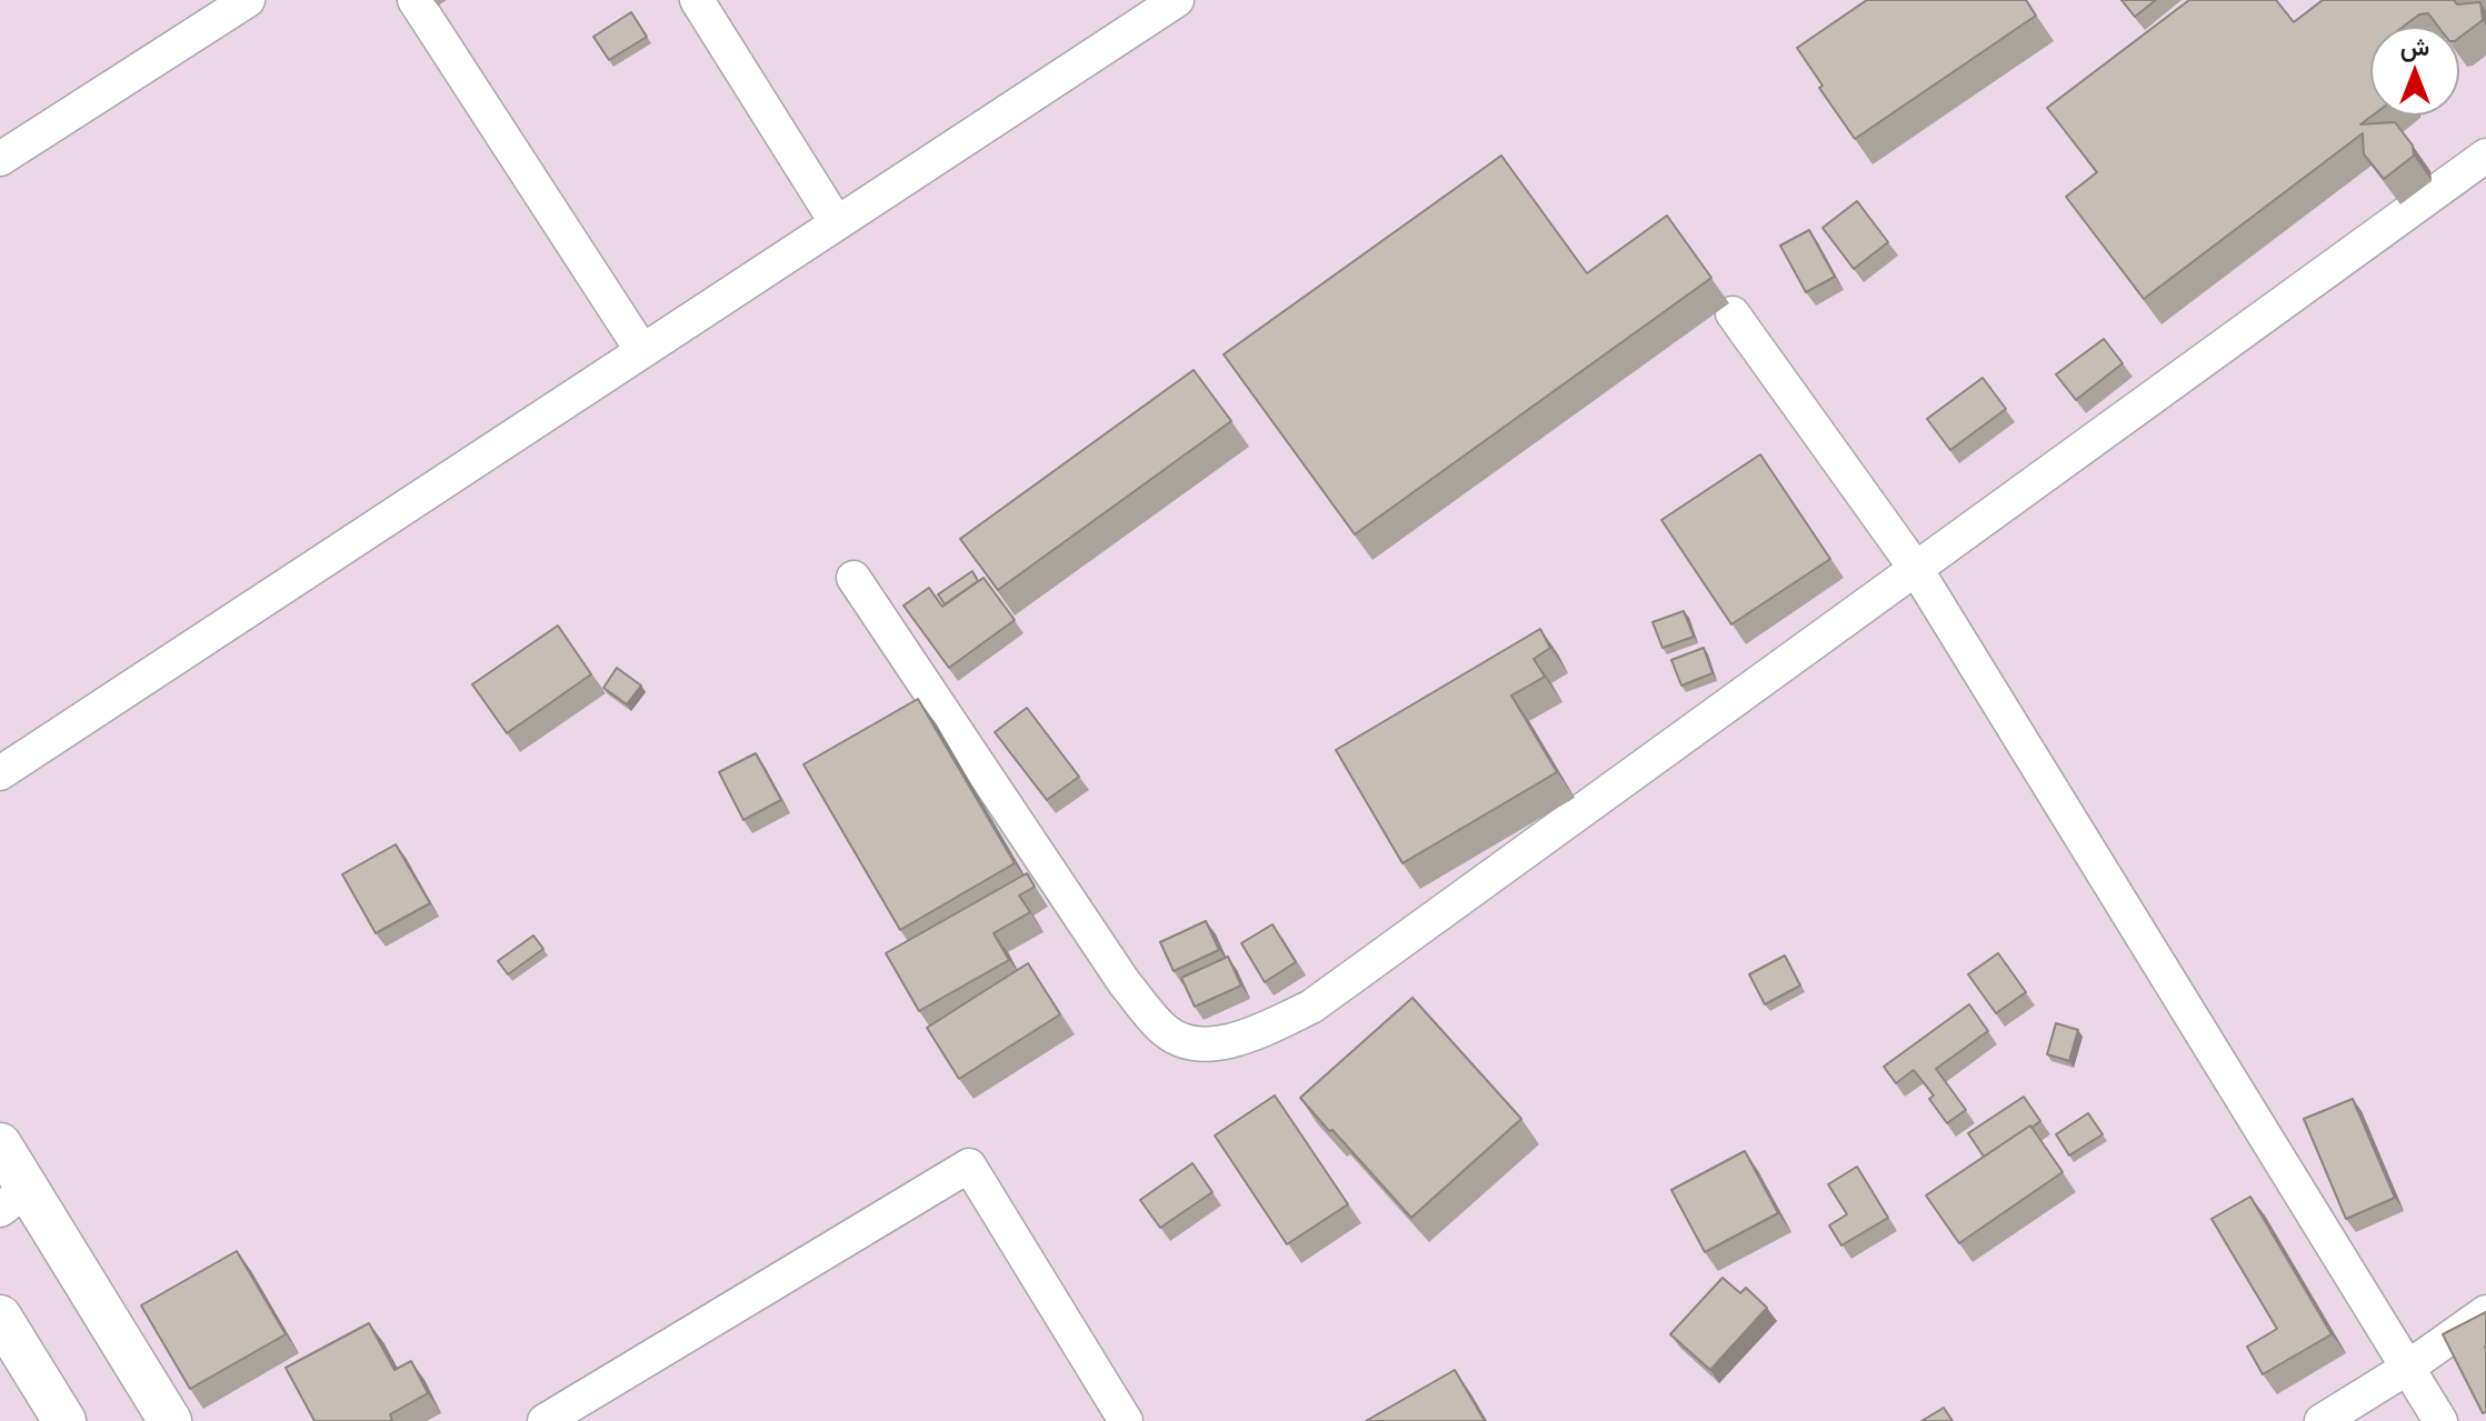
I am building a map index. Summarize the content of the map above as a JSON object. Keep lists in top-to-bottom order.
{
  "north": "top"
}
